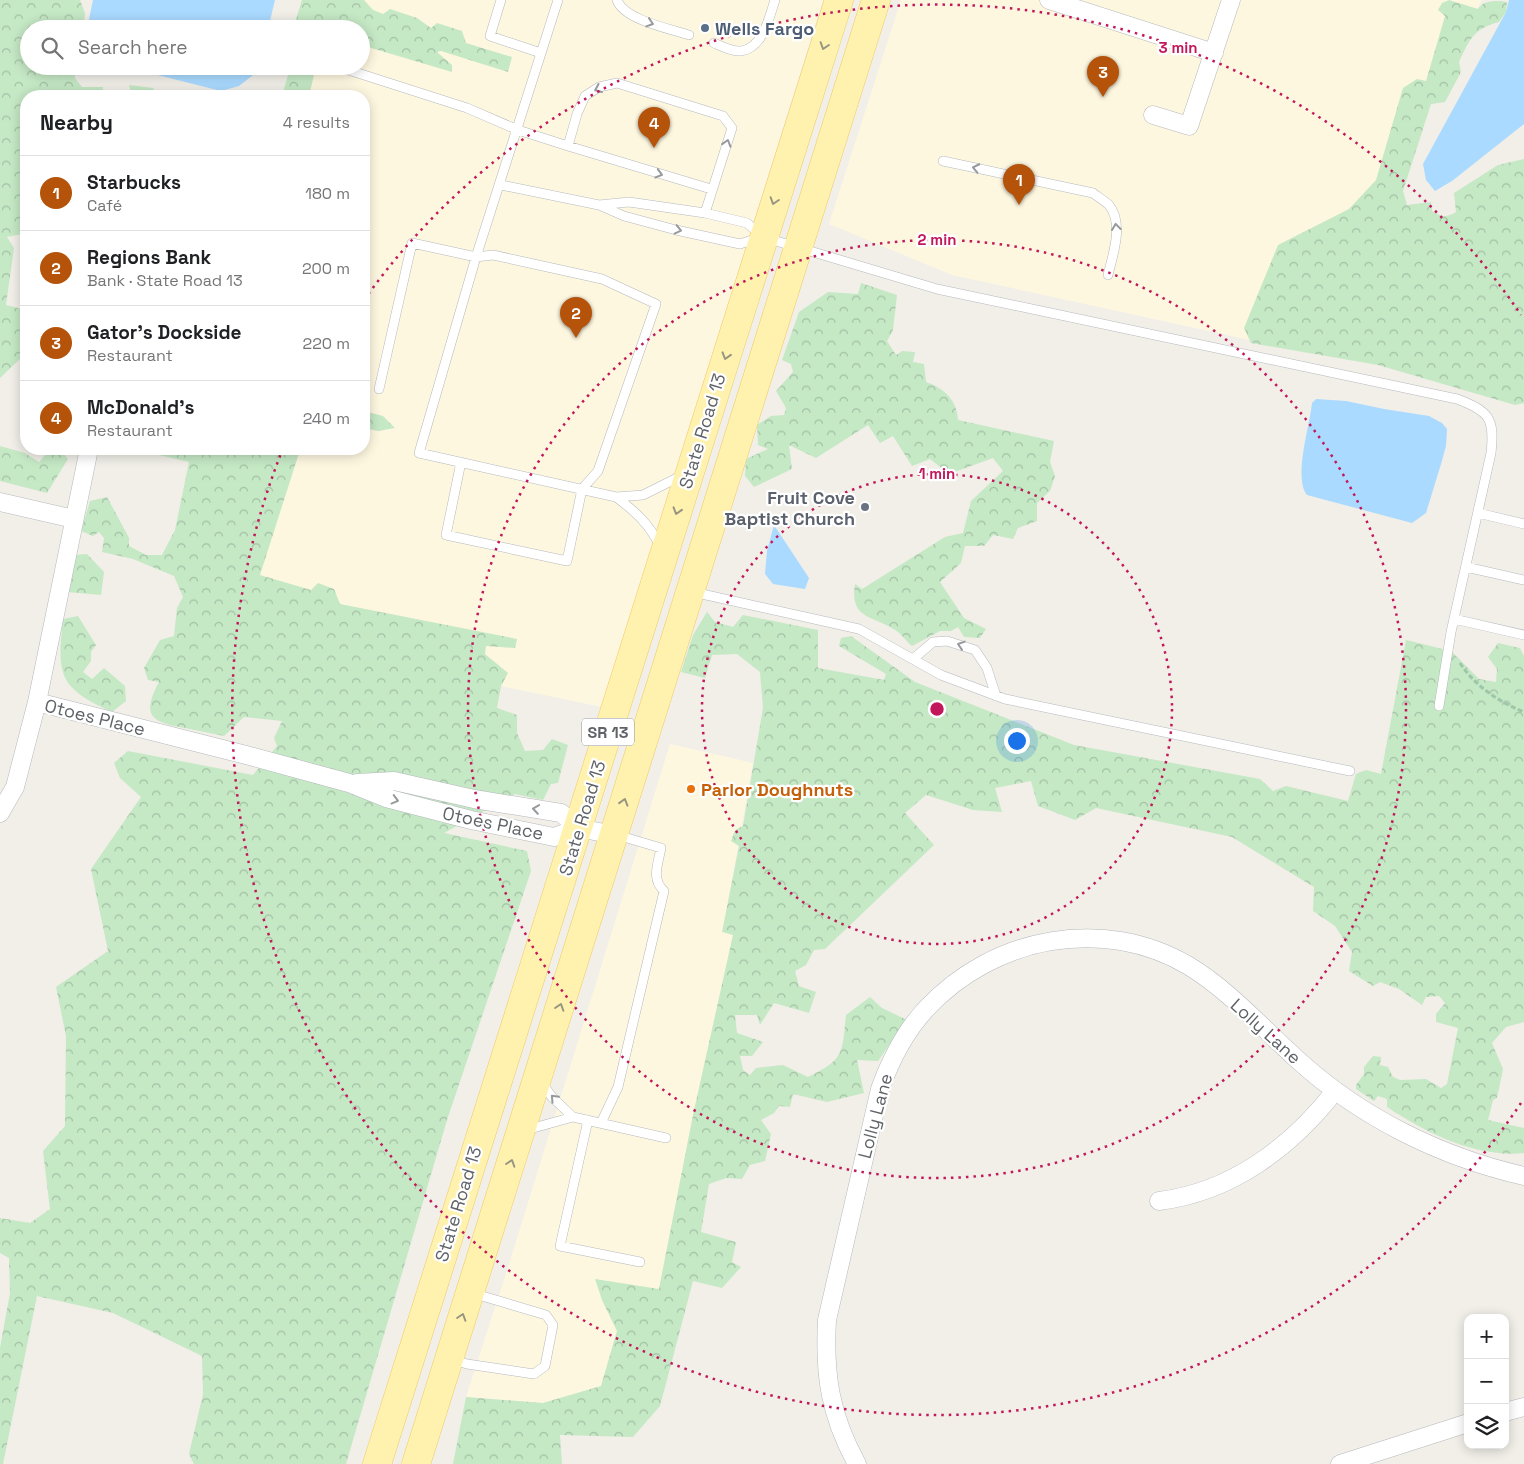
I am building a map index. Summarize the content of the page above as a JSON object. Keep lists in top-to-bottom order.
{
  "streets": {
    "main road": ["State Road 13", "SR 13"],
    "street": ["Otoes Place", "Lolly Lane"]
  },
  "crossings": [
    ["State Road 13", "Otoes Place"]
  ],
  "places": ["Wells Fargo", "Fruit Cove Baptist Church", "Parlor Doughnuts"],
  "page": {
    "search": "Search here",
    "pins": [
      "3",
      "4",
      "1",
      "2"
    ],
    "heading": ["Nearby", "4 results"],
    "list": [
      {
        "mark": "1",
        "name": "Starbucks",
        "note": "Café",
        "value": "180 m"
      },
      {
        "mark": "2",
        "name": "Regions Bank",
        "note": "Bank · State Road 13",
        "value": "200 m"
      },
      {
        "mark": "3",
        "name": "Gator's Dockside",
        "note": "Restaurant",
        "value": "220 m"
      },
      {
        "mark": "4",
        "name": "McDonald's",
        "note": "Restaurant",
        "value": "240 m"
      }
    ],
    "map_buttons": ["+", "−"]
  },
  "rings": ["3 min", "2 min", "1 min"]
}
